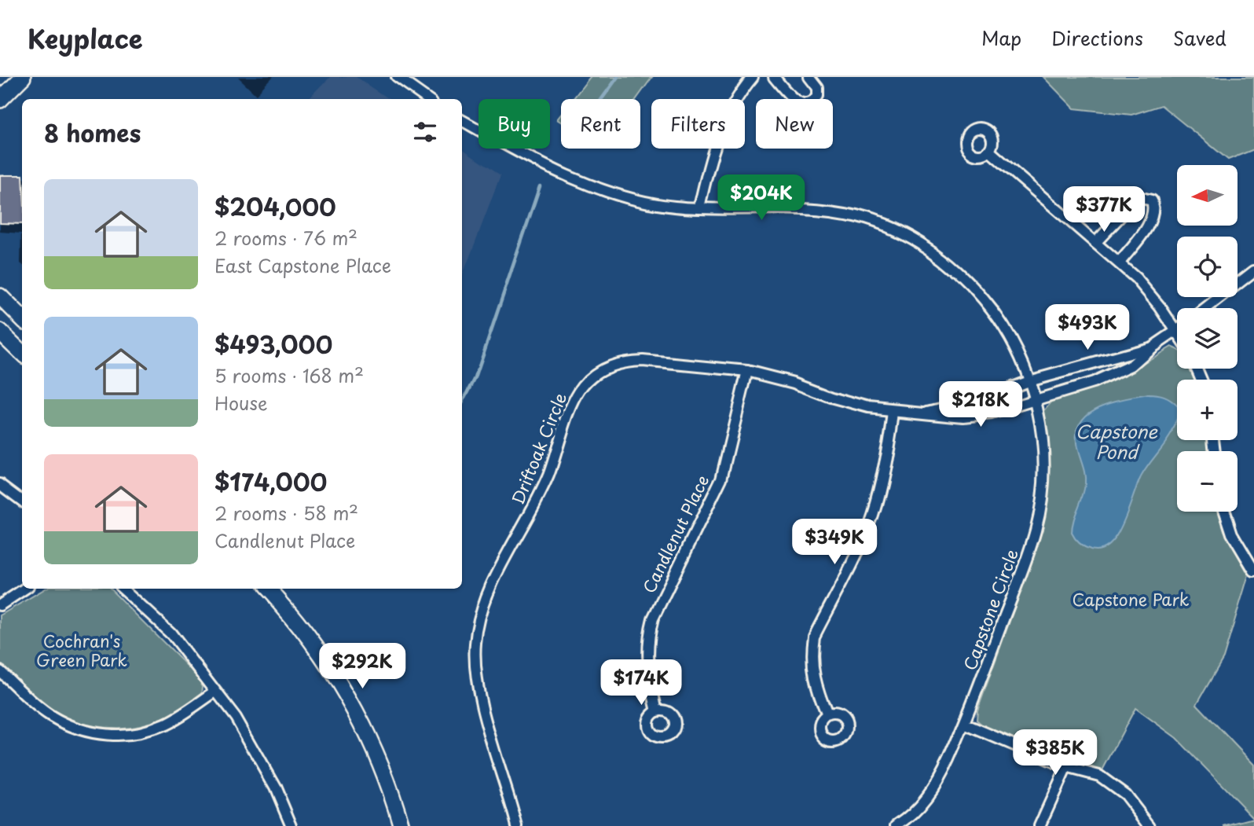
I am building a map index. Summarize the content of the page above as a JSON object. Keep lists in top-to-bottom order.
{
  "streets": {
    "street": ["Driftoak Circle", "Candlenut Place", "Capstone Circle"]
  },
  "crossings": [
    ["Driftoak Circle", "Candlenut Place"],
    ["Driftoak Circle", "Capstone Circle"]
  ],
  "water": ["Capstone Pond"],
  "parks": ["Capstone Park", "Cochran's Green Park"],
  "north": "left",
  "page": {
    "header": "Keyplace",
    "nav": ["Map", "Directions", "Saved"],
    "chip": [
      "Buy",
      "Rent",
      "Filters",
      "New"
    ],
    "heading": "8 homes",
    "map_buttons": ["+", "−"],
    "list": [
      {
        "name": "$204,000",
        "note": "2 rooms · 76 m² · East Capstone Place"
      },
      {
        "name": "$493,000",
        "note": "5 rooms · 168 m² · House"
      },
      {
        "name": "$174,000",
        "note": "2 rooms · 58 m² · Candlenut Place"
      }
    ],
    "price": [
      "$204K",
      "$377K",
      "$493K",
      "$218K",
      "$349K",
      "$292K",
      "$174K",
      "$385K"
    ]
  }
}
